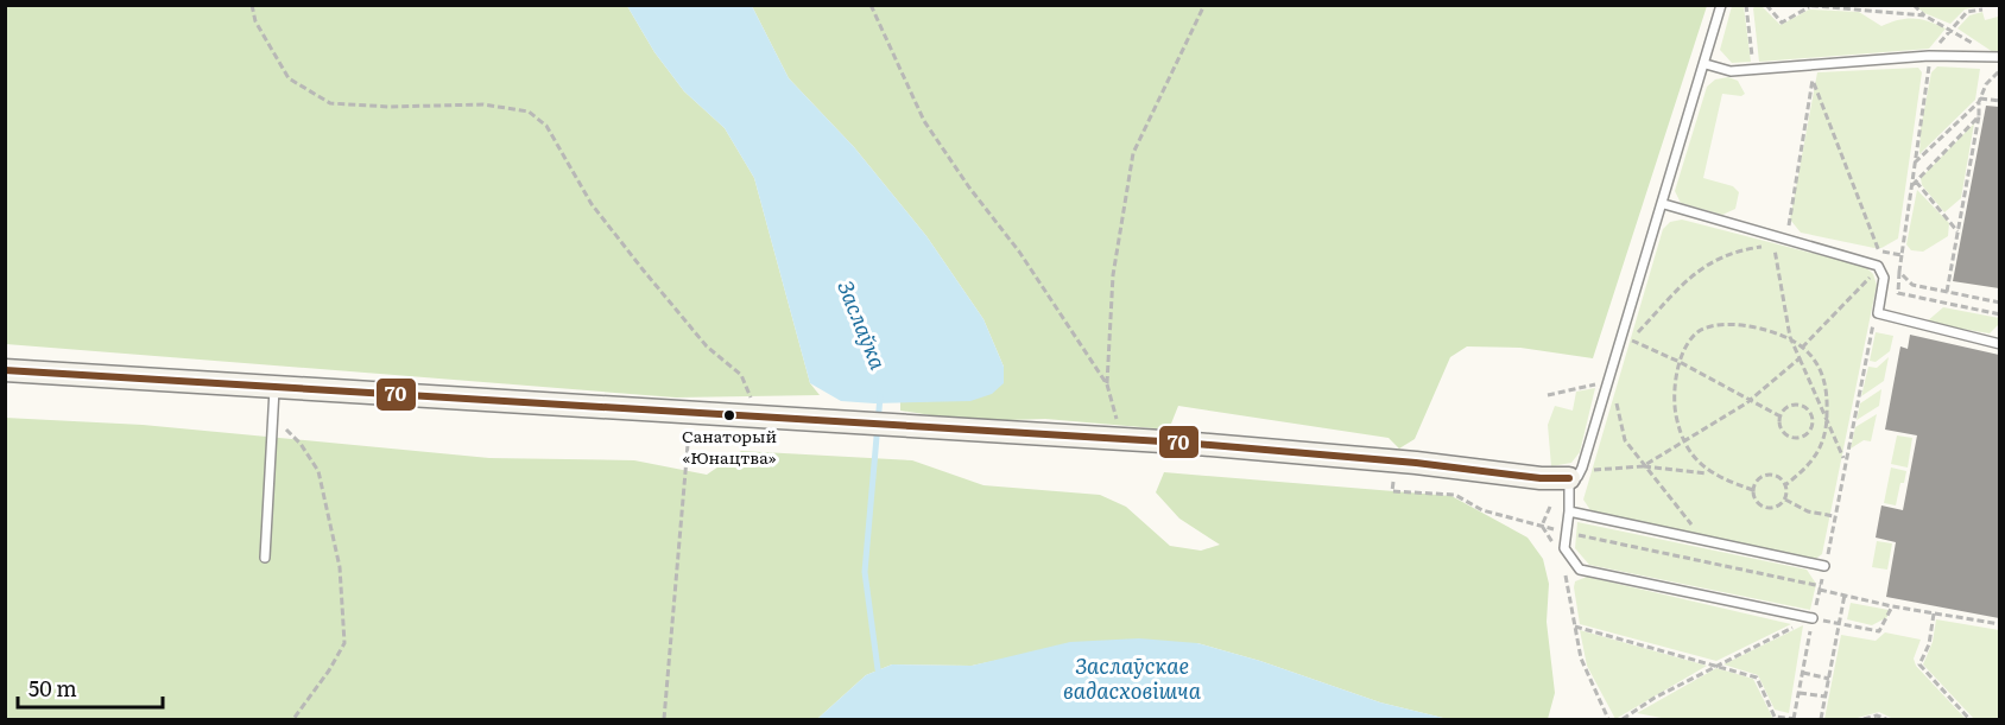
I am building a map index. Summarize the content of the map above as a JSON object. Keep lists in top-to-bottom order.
{
  "water": ["Заслаўка", "Заслаўскае вадасховішча"],
  "places": ["Санаторый «Юнацтва»"],
  "lines": ["transit line 70"],
  "scale_bar": "50 m"
}
